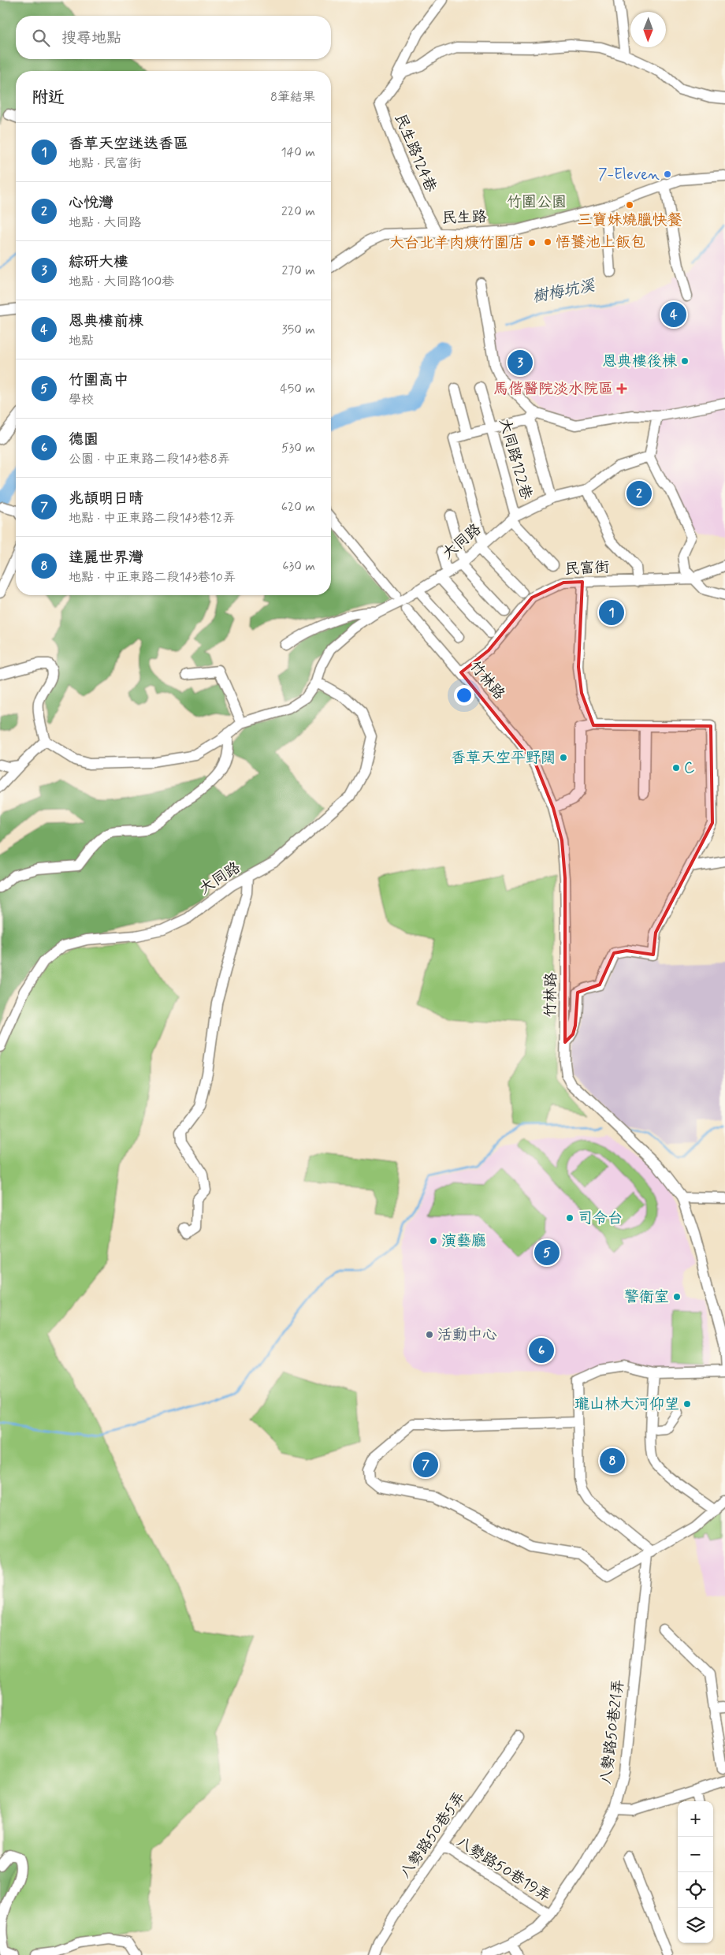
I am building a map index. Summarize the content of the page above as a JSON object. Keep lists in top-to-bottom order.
{
  "streets": {
    "street": [
      "民生路124巷",
      "民生路",
      "大同路122巷",
      "大同路",
      "民富街",
      "竹林路",
      "八勢路50巷21弄",
      "八勢路50巷5弄",
      "八勢路50巷19弄"
    ]
  },
  "crossings": [
    ["民生路124巷", "民生路"],
    ["大同路122巷", "大同路"],
    ["民富街", "竹林路"],
    ["八勢路50巷21弄", "八勢路50巷19弄"],
    ["八勢路50巷5弄", "八勢路50巷19弄"]
  ],
  "water": ["樹梅坑溪"],
  "parks": ["竹圍公園"],
  "places": {
    "other": [
      "7-Eleven",
      "三寶妹燒臘快餐",
      "悟饕池上飯包",
      "大台北羊肉焿竹圍店",
      "恩典樓後棟",
      "香草天空平野闊",
      "C",
      "司令台",
      "演藝廳",
      "警衛室",
      "活動中心",
      "瓏山林大河仰望"
    ],
    "health": ["馬偕醫院淡水院區"]
  },
  "north": "bottom",
  "page": {
    "search": "搜尋地點",
    "heading": ["附近", "8筆結果"],
    "list": [
      {
        "mark": "1",
        "name": "香草天空迷迭香區",
        "note": "地點 · 民富街",
        "value": "140 m"
      },
      {
        "mark": "2",
        "name": "心悅灣",
        "note": "地點 · 大同路",
        "value": "220 m"
      },
      {
        "mark": "3",
        "name": "綜研大樓",
        "note": "地點 · 大同路100巷",
        "value": "270 m"
      },
      {
        "mark": "4",
        "name": "恩典樓前棟",
        "note": "地點",
        "value": "350 m"
      },
      {
        "mark": "5",
        "name": "竹圍高中",
        "note": "學校",
        "value": "450 m"
      },
      {
        "mark": "6",
        "name": "德園",
        "note": "公園 · 中正東路二段143巷8弄",
        "value": "530 m"
      },
      {
        "mark": "7",
        "name": "兆頡明日晴",
        "note": "地點 · 中正東路二段143巷12弄",
        "value": "620 m"
      },
      {
        "mark": "8",
        "name": "達麗世界灣",
        "note": "地點 · 中正東路二段143巷10弄",
        "value": "630 m"
      }
    ],
    "pins": [
      "4",
      "3",
      "2",
      "1",
      "5",
      "6",
      "8",
      "7"
    ],
    "map_buttons": ["+", "−"]
  }
}
